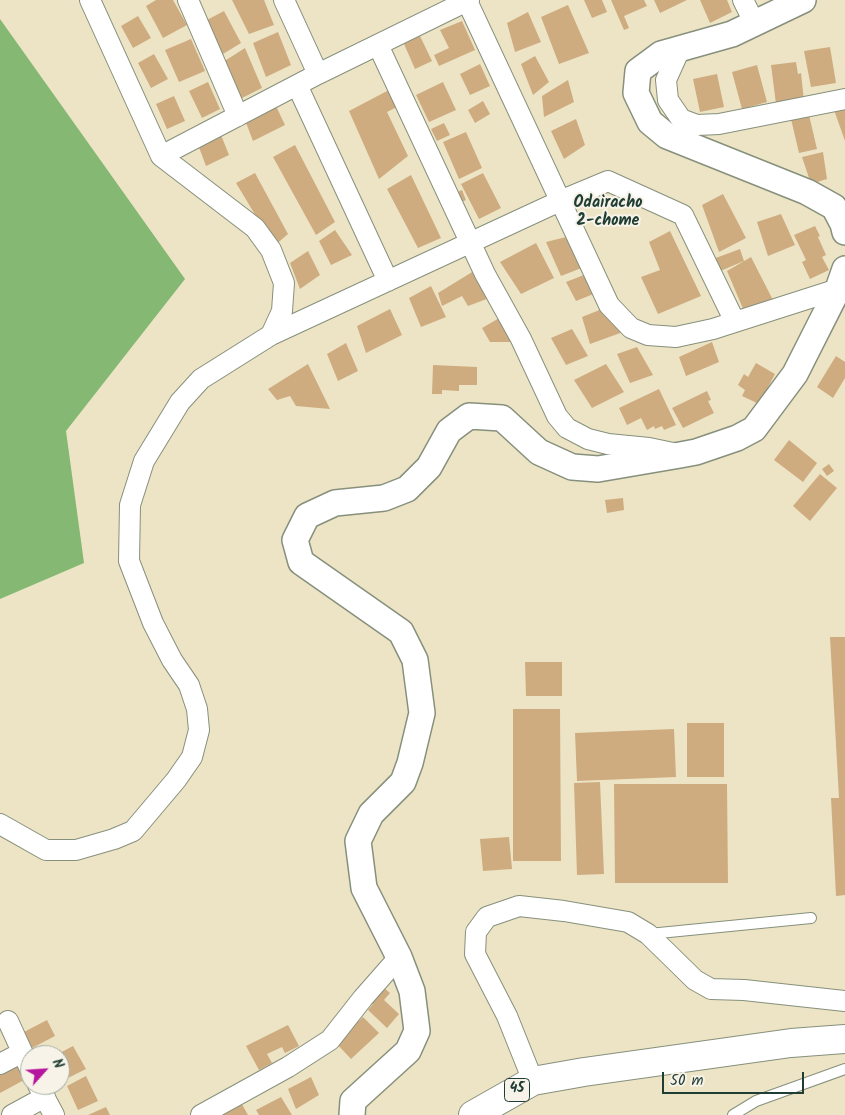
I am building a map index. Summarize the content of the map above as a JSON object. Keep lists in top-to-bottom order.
{
  "streets": {
    "highway": ["45"]
  },
  "districts": ["Odairacho 2-chome"],
  "scale_bar": "50 m",
  "north": "top right"
}
